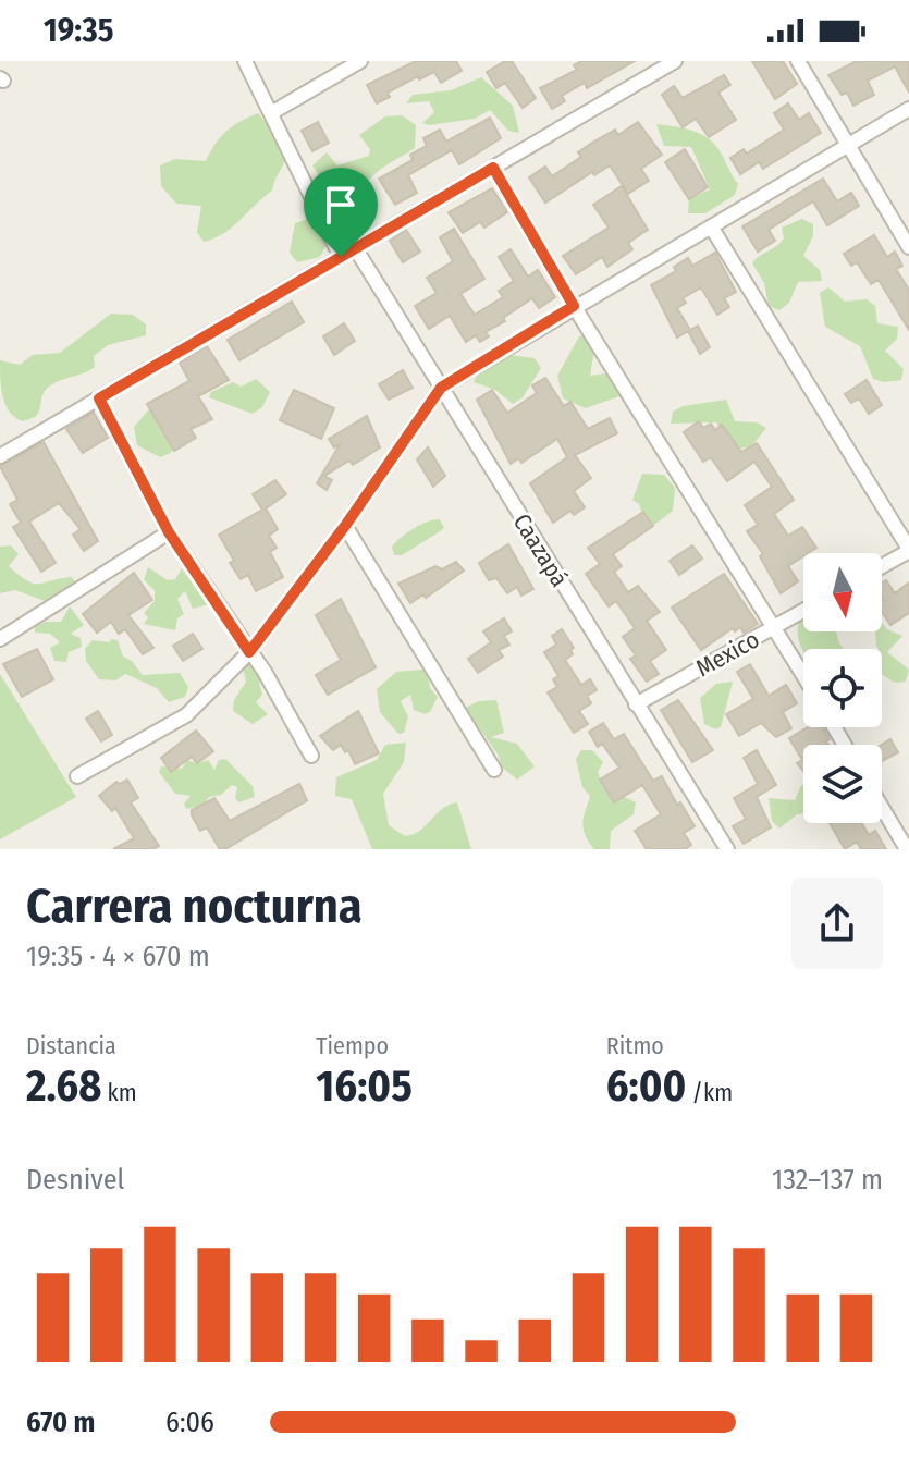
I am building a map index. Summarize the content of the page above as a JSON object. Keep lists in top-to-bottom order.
{
  "streets": {
    "street": ["Caazapá", "Mexico"]
  },
  "crossings": [
    ["Caazapá", "Mexico"]
  ],
  "north": "bottom",
  "page": {
    "status": "19:35",
    "heading": ["Carrera nocturna", "19:35 · 4 × 670 m"],
    "stats": [
      ["Distancia", "2.68 km"],
      ["Tiempo", "16:05"],
      ["Ritmo", "6:00 /km"]
    ],
    "chart": ["Desnivel", "132–137 m"],
    "list": [
      {
        "name": "670 m",
        "note": "6:06"
      }
    ]
  }
}
